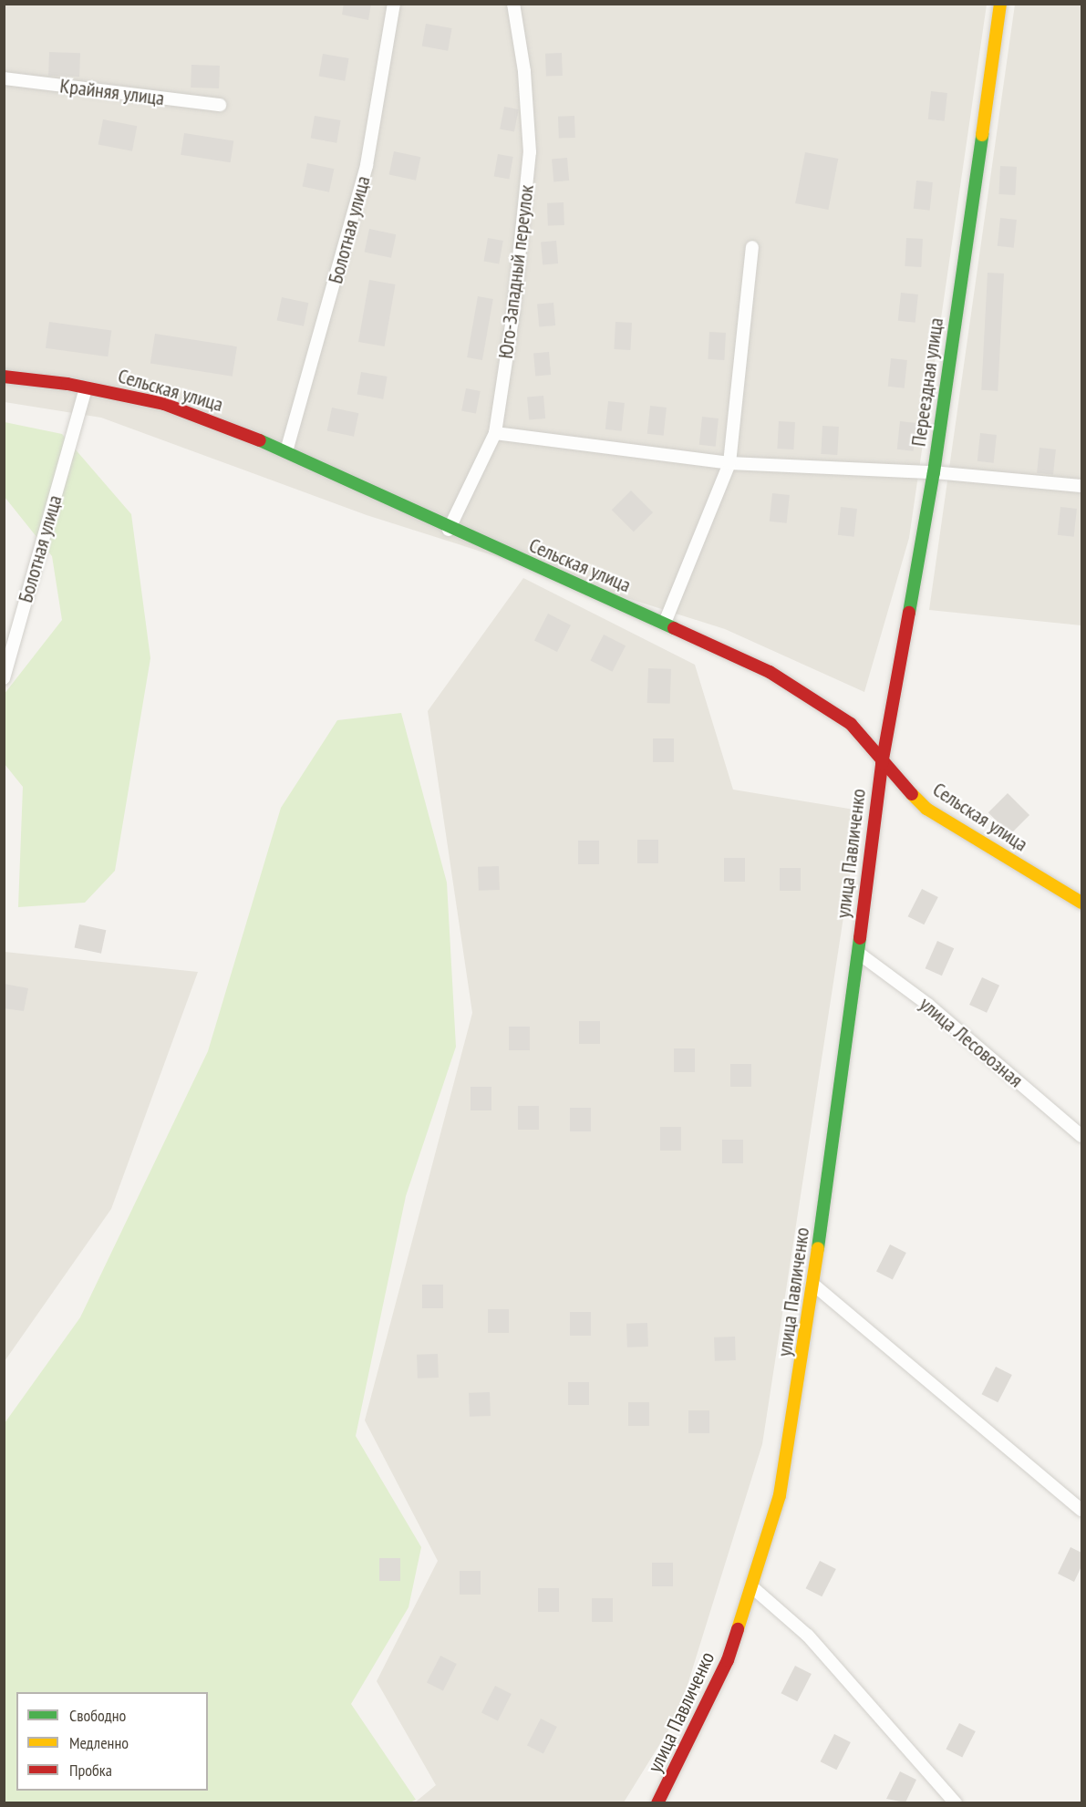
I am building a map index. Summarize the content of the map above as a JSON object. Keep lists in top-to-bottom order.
{
  "streets": {
    "street": [
      "Крайняя улица",
      "Болотная улица",
      "Юго-Западный переулок",
      "Переездная улица",
      "Сельская улица",
      "улица Павличенко",
      "улица Лесовозная"
    ]
  },
  "crossings": [
    ["Болотная улица", "Сельская улица"],
    ["Юго-Западный переулок", "Сельская улица"],
    ["Переездная улица", "Сельская улица"],
    ["Переездная улица", "улица Павличенко"],
    ["Сельская улица", "улица Павличенко"],
    ["улица Павличенко", "улица Лесовозная"]
  ],
  "legend": ["Свободно", "Медленно", "Пробка"]
}
